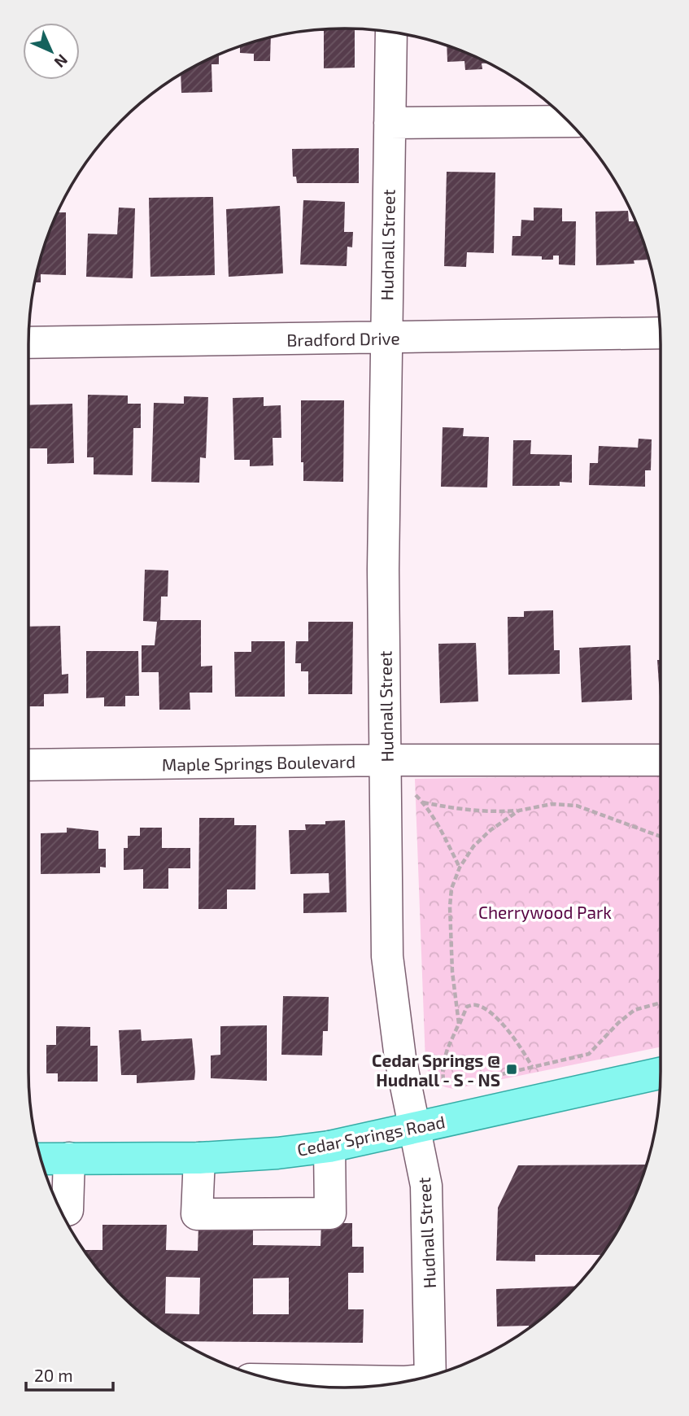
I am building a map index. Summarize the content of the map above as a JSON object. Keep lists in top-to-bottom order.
{
  "streets": {
    "main road": ["Cedar Springs Road"],
    "street": ["Hudnall Street", "Bradford Drive", "Maple Springs Boulevard"]
  },
  "crossings": [
    ["Hudnall Street", "Bradford Drive"],
    ["Hudnall Street", "Maple Springs Boulevard"],
    ["Hudnall Street", "Cedar Springs Road"]
  ],
  "parks": ["Cherrywood Park"],
  "places": {
    "transit": ["Cedar Springs @ Hudnall - S - NS"]
  },
  "scale_bar": "20 m",
  "north": "bottom right"
}
